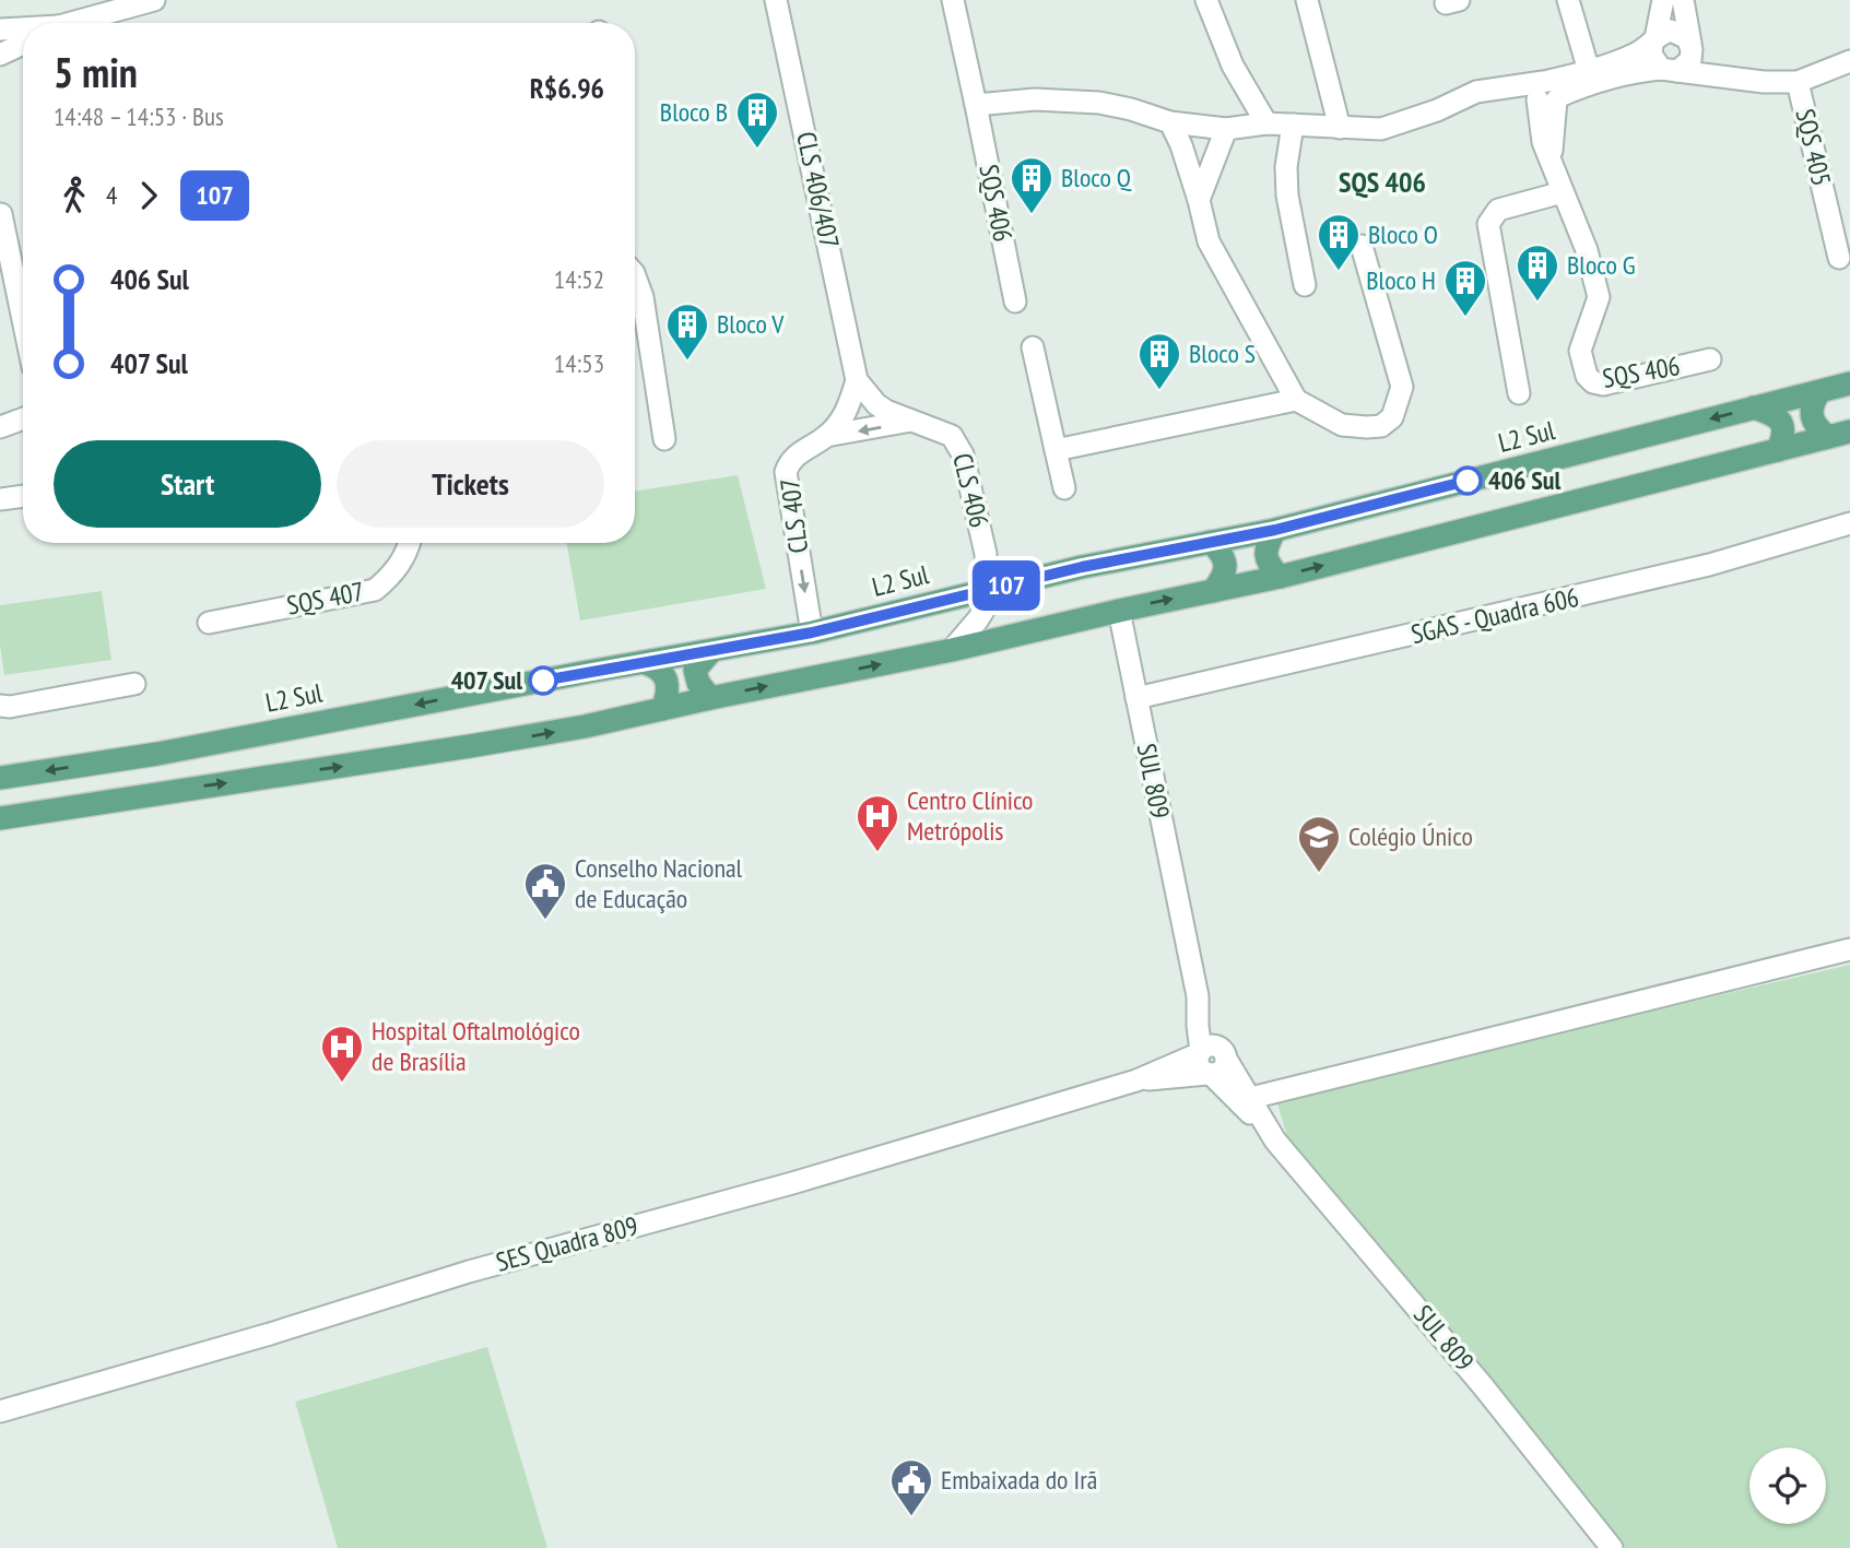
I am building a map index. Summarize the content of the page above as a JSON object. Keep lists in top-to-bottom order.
{
  "streets": {
    "main road": ["L2 Sul"],
    "street": [
      "SQS 405",
      "CLS 406/407",
      "SQS 406",
      "CLS 406",
      "CLS 407",
      "SQS 407",
      "SGAS - Quadra 606",
      "SUL 809",
      "SES Quadra 809"
    ]
  },
  "crossings": [
    ["CLS 406/407", "CLS 406"],
    ["CLS 406/407", "CLS 407"],
    ["L2 Sul", "CLS 406"],
    ["L2 Sul", "CLS 407"],
    ["CLS 406", "CLS 407"],
    ["SGAS - Quadra 606", "SUL 809"],
    ["SUL 809", "SES Quadra 809"]
  ],
  "districts": ["SQS 406"],
  "places": {
    "building": [
      "Bloco B",
      "Bloco Q",
      "Bloco O",
      "Bloco G",
      "Bloco H",
      "Bloco V",
      "Bloco S"
    ],
    "other": ["406 Sul", "407 Sul"],
    "hospital": ["Centro Clínico Metrópolis", "Hospital Oftalmológico de Brasília"],
    "school or university": ["Colégio Único"],
    "public building": ["Conselho Nacional de Educação", "Embaixada do Irã"]
  },
  "lines": ["bus line 107"],
  "page": {
    "on_map": "107",
    "heading": ["5 min", "14:48 – 14:53 · Bus", "R$6.96"],
    "legs": ["4", "107"],
    "list": [
      {
        "name": "406 Sul",
        "value": "14:52"
      },
      {
        "name": "407 Sul",
        "value": "14:53"
      }
    ],
    "buttons": ["Start", "Tickets"]
  }
}
